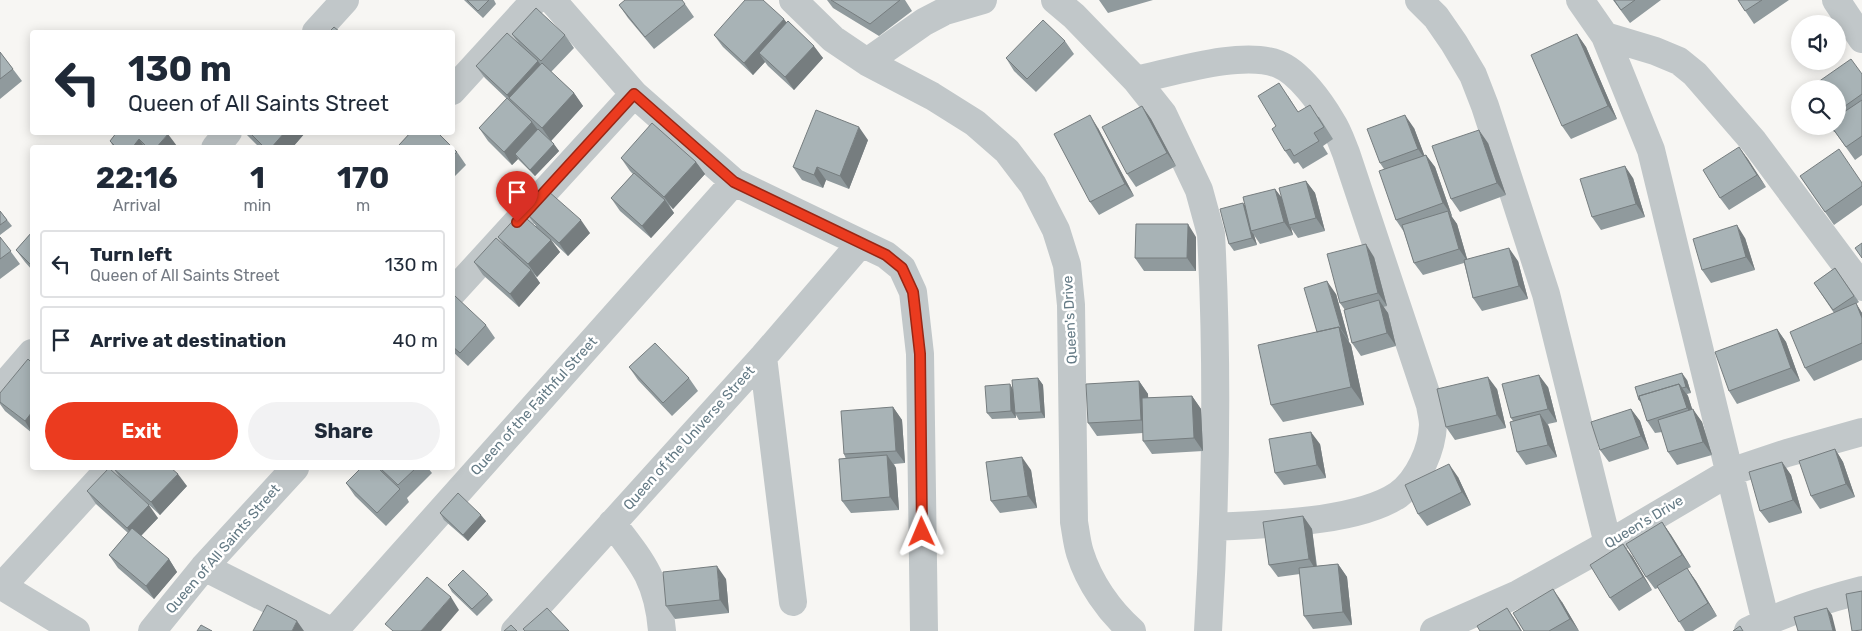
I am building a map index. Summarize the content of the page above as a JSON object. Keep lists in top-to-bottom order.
{
  "streets": {
    "street": [
      "Queen's Drive",
      "Queen of the Faithful Street",
      "Queen of the Universe Street",
      "Queen of All Saints Street"
    ]
  },
  "page": {
    "turn": ["130 m", "Queen of All Saints Street"],
    "eta": [
      "22:16",
      "Arrival",
      "1",
      "min",
      "170",
      "m"
    ],
    "list": [
      {
        "name": "Turn left",
        "note": "Queen of All Saints Street",
        "value": "130 m"
      },
      {
        "name": "Arrive at destination",
        "value": "40 m"
      }
    ],
    "buttons": ["Exit", "Share"]
  }
}
